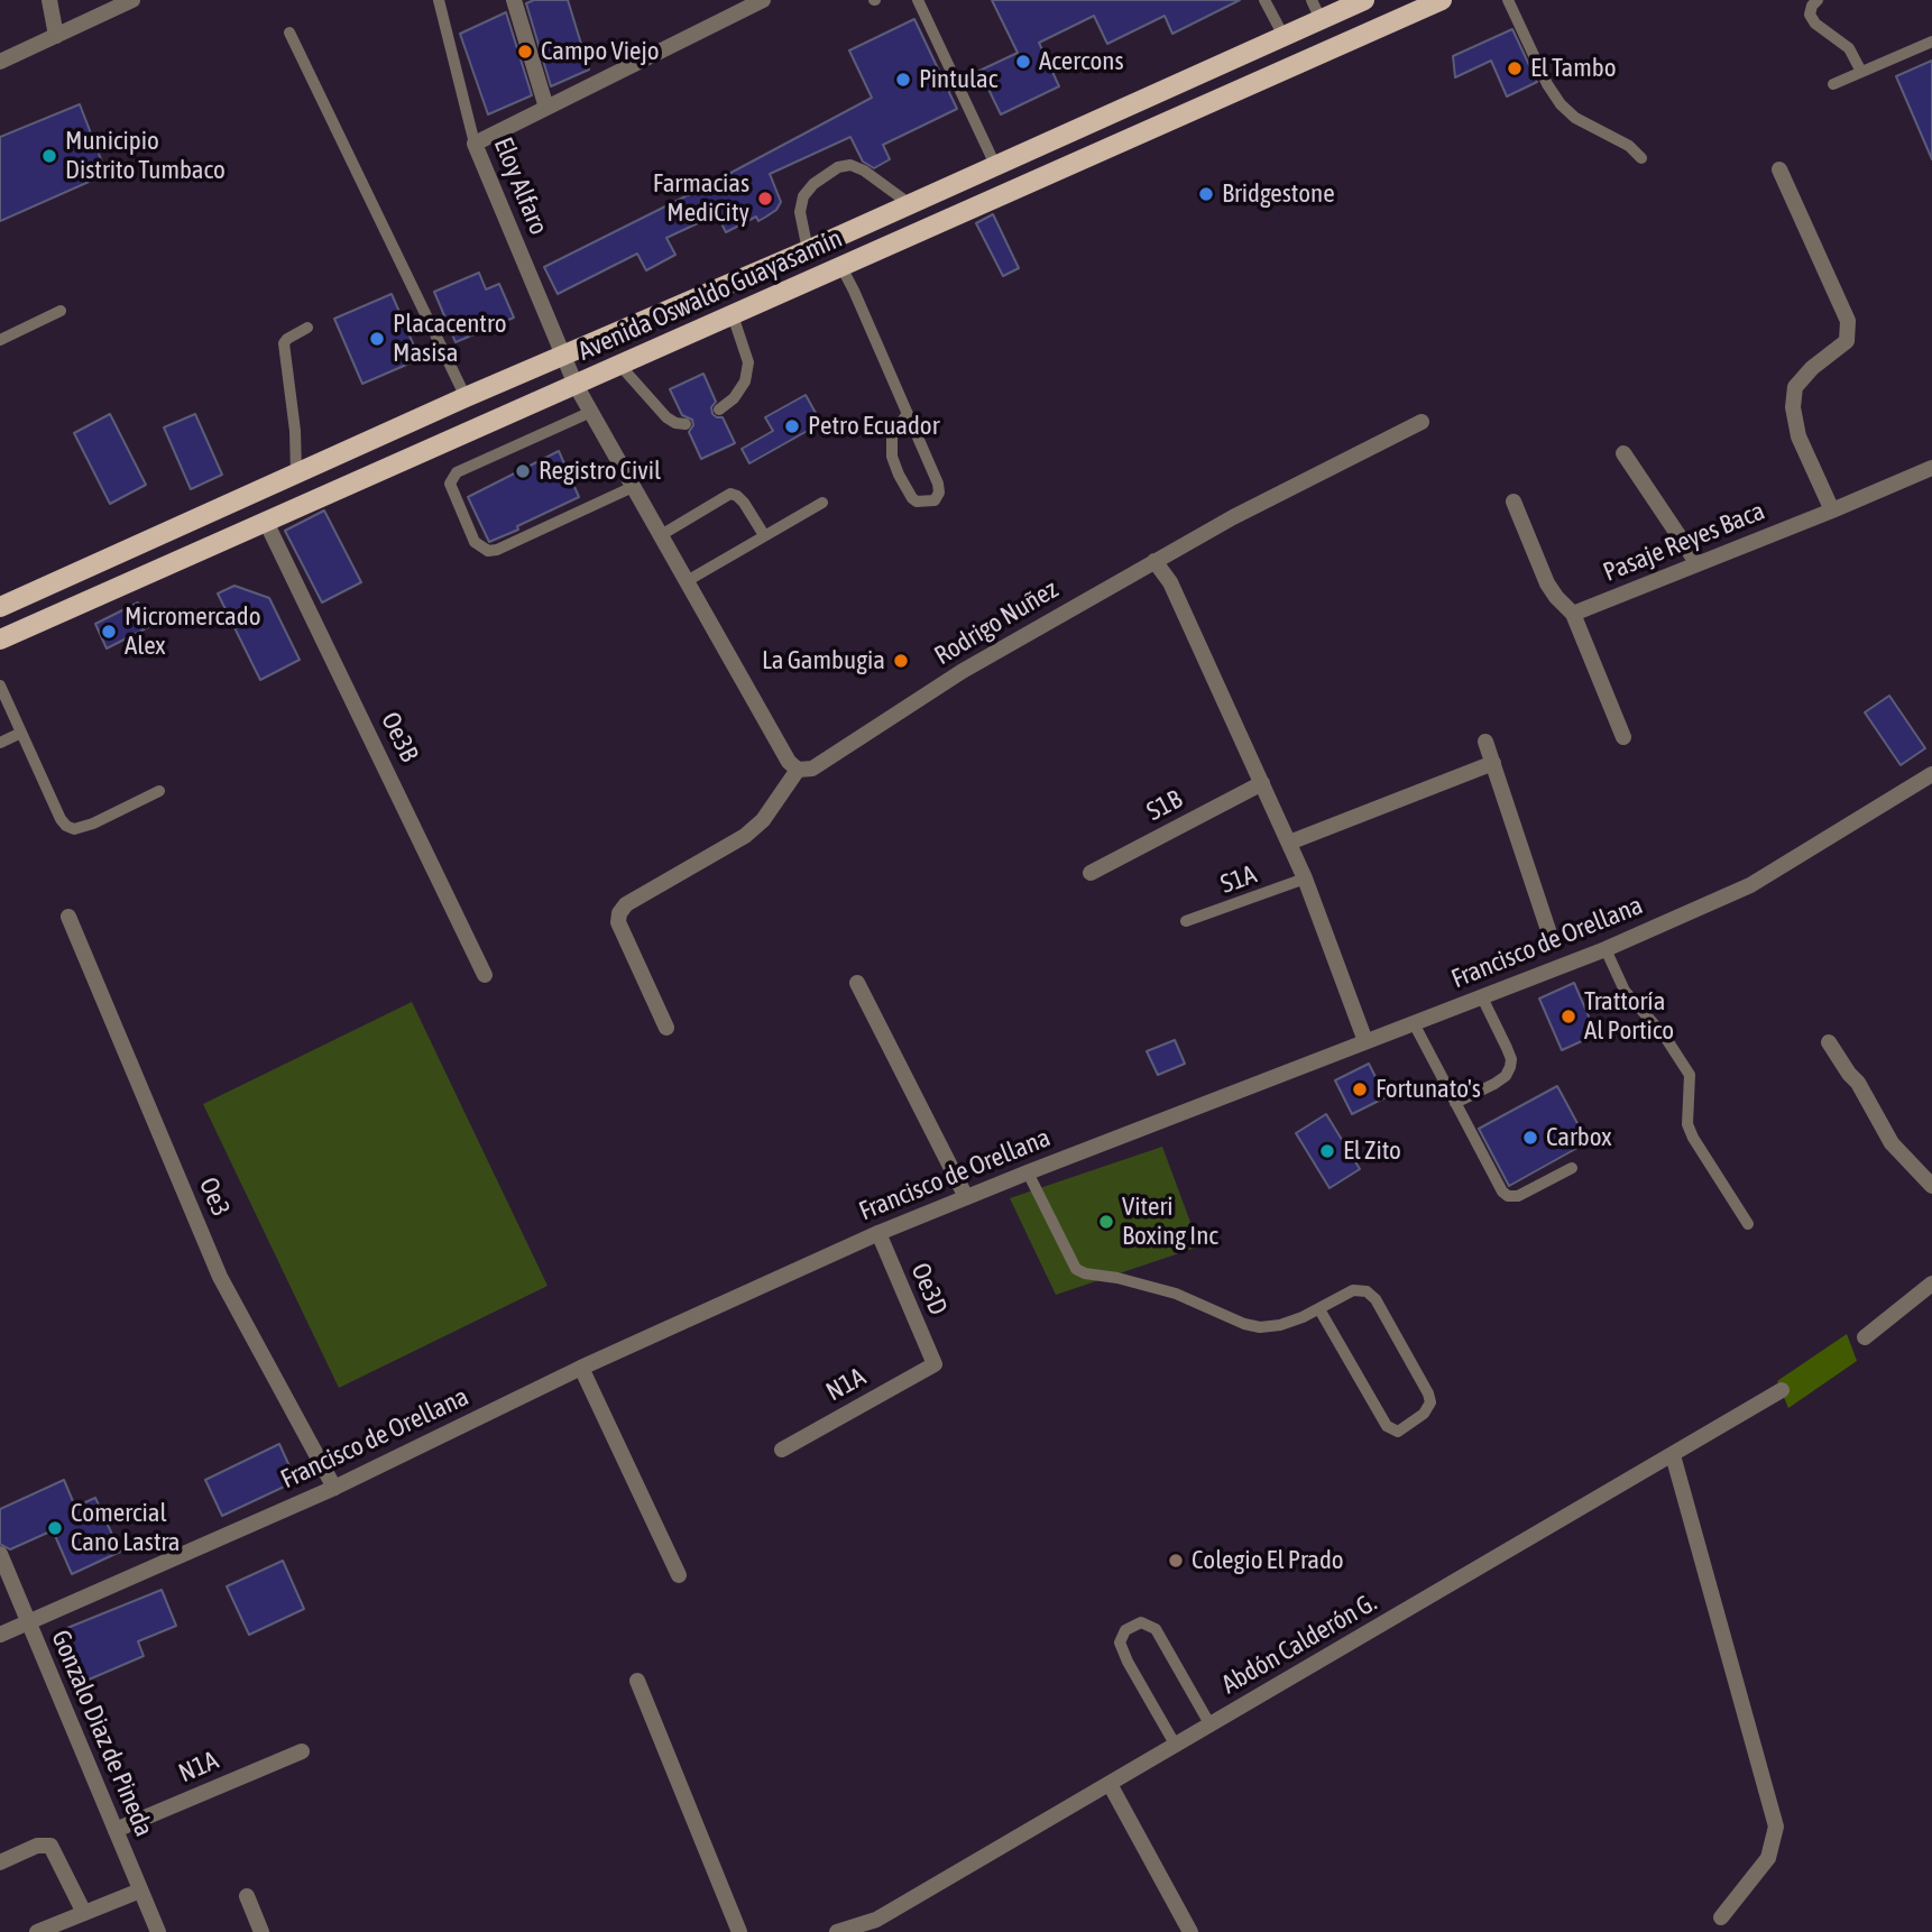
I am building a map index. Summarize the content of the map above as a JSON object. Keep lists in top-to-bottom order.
{
  "streets": {
    "main road": ["Avenida Oswaldo Guayasamín"],
    "street": [
      "Eloy Alfaro",
      "Pasaje Reyes Baca",
      "Rodrigo Nuñez",
      "Oe3B",
      "S1B",
      "Francisco de Orellana",
      "Oe3",
      "Oe3D",
      "N1A",
      "Abdón Calderón G.",
      "Gonzalo Diaz de Pineda"
    ],
    "lane": ["S1A"]
  },
  "crossings": [
    ["Eloy Alfaro", "Avenida Oswaldo Guayasamín"],
    ["Avenida Oswaldo Guayasamín", "Oe3B"],
    ["Francisco de Orellana", "Oe3"],
    ["Francisco de Orellana", "Oe3D"],
    ["Francisco de Orellana", "Gonzalo Diaz de Pineda"],
    ["Oe3D", "N1A"],
    ["N1A", "Gonzalo Diaz de Pineda"]
  ],
  "places": [
    "Campo Viejo",
    "Acercons",
    "El Tambo",
    "Pintulac",
    "Municipio Distrito Tumbaco",
    "Bridgestone",
    "Farmacias MediCity",
    "Placacentro Masisa",
    "Petro Ecuador",
    "Registro Civil",
    "Micromercado Alex",
    "La Gambugia",
    "Trattoría Al Portico",
    "Fortunato's",
    "Carbox",
    "El Zito",
    "Viteri Boxing Inc",
    "Comercial Cano Lastra",
    "Colegio El Prado"
  ]
}
